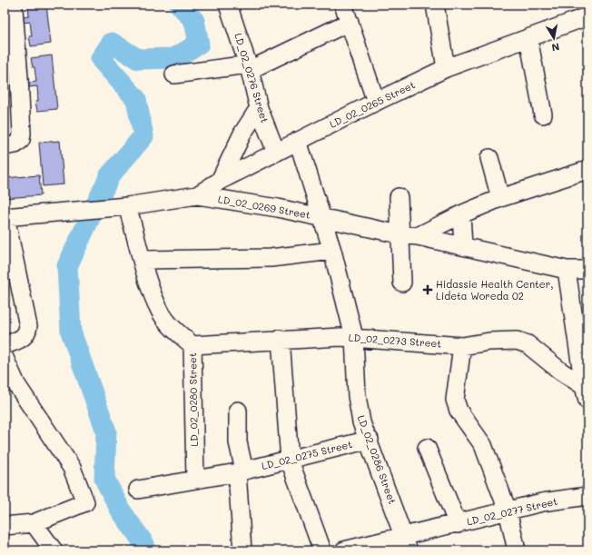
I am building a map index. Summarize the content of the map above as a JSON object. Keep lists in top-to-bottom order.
{
  "streets": {
    "street": [
      "LD_02_0276 Street",
      "LD_02_0265 Street",
      "LD_02_0269 Street",
      "LD_02_0273 Street",
      "LD_02_0280 Street",
      "LD_02_0275 Street",
      "LD_02_0286 Street",
      "LD_02_0277 Street"
    ]
  },
  "crossings": [
    ["LD_02_0276 Street", "LD_02_0265 Street"],
    ["LD_02_0265 Street", "LD_02_0269 Street"],
    ["LD_02_0265 Street", "LD_02_0286 Street"],
    ["LD_02_0269 Street", "LD_02_0280 Street"],
    ["LD_02_0269 Street", "LD_02_0286 Street"],
    ["LD_02_0273 Street", "LD_02_0280 Street"],
    ["LD_02_0273 Street", "LD_02_0286 Street"],
    ["LD_02_0280 Street", "LD_02_0275 Street"],
    ["LD_02_0275 Street", "LD_02_0286 Street"],
    ["LD_02_0286 Street", "LD_02_0277 Street"]
  ],
  "places": {
    "health": ["Hidassie Health Center, Lideta Woreda 02"]
  },
  "north": "bottom"
}
